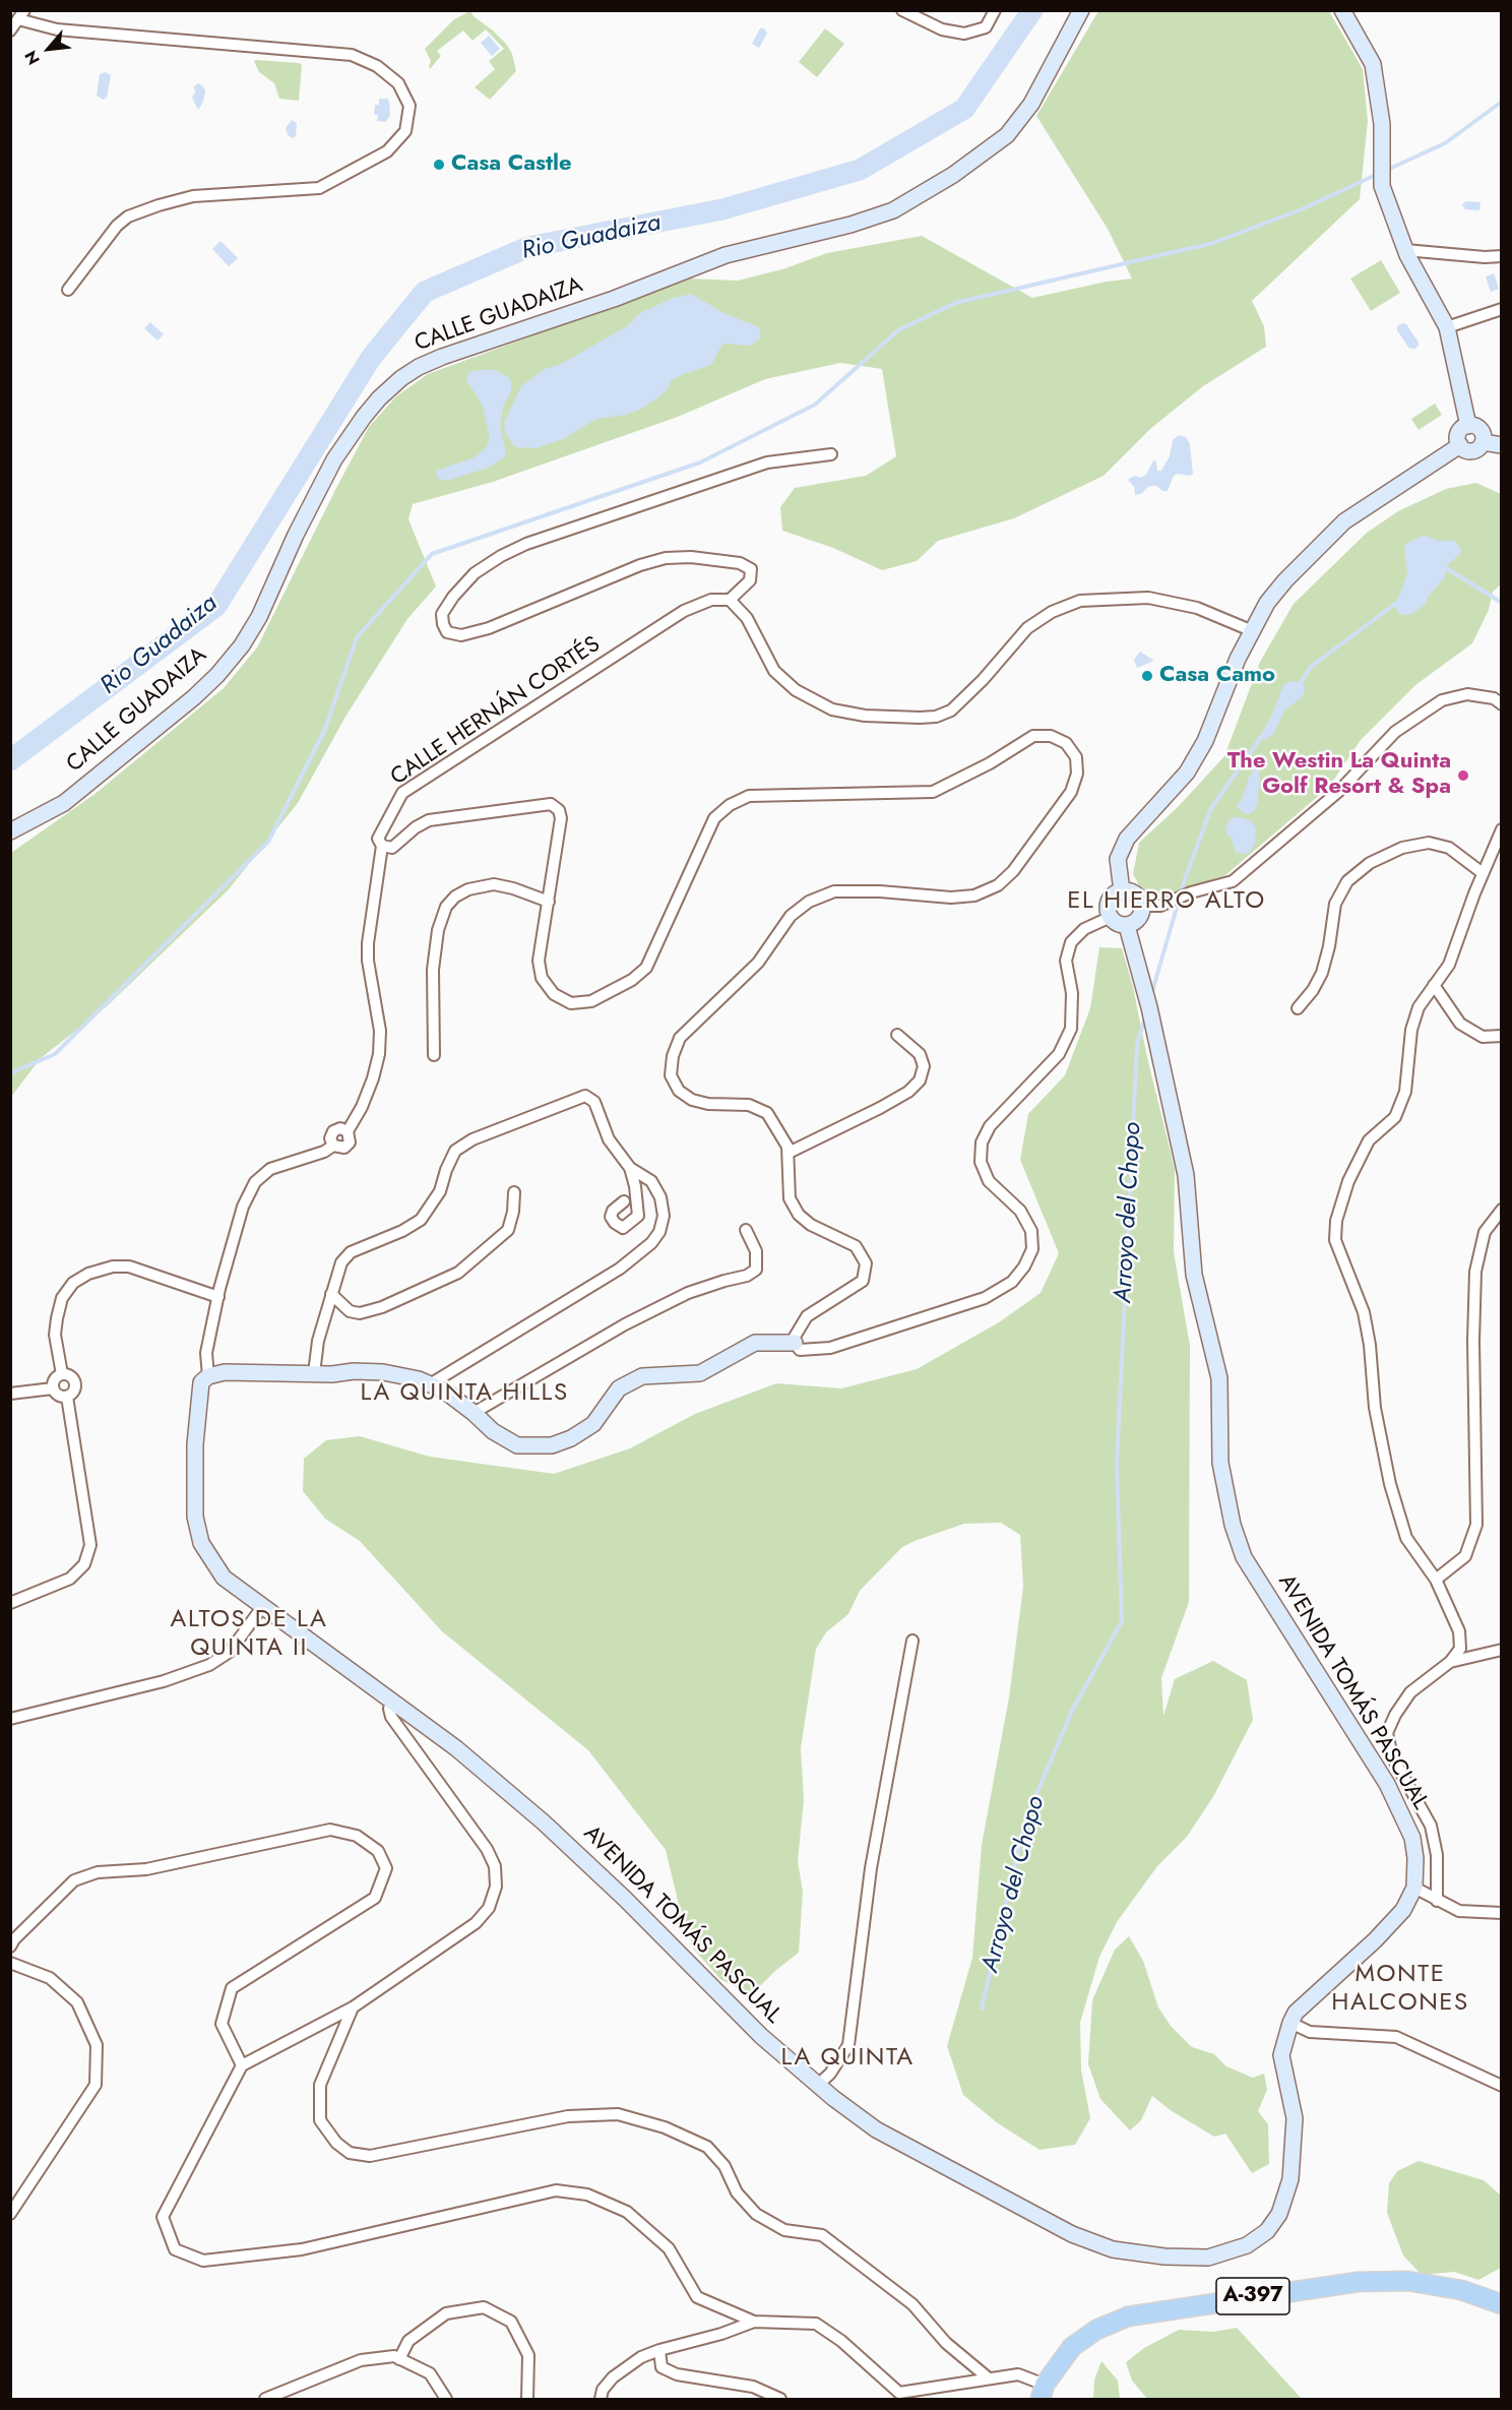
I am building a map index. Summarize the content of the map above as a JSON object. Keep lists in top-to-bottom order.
{
  "streets": {
    "main road": ["A-397"],
    "street": ["CALLE GUADAIZA", "CALLE HERNÁN CORTÉS", "AVENIDA TOMÁS PASCUAL"]
  },
  "districts": [
    "EL HIERRO ALTO",
    "LA QUINTA HILLS",
    "ALTOS DE LA QUINTA II",
    "MONTE HALCONES",
    "LA QUINTA"
  ],
  "water": ["Rio Guadaiza", "Arroyo del Chopo"],
  "places": ["Casa Castle", "Casa Camo", "The Westin La Quinta Golf Resort & Spa"],
  "north": "bottom left"
}
